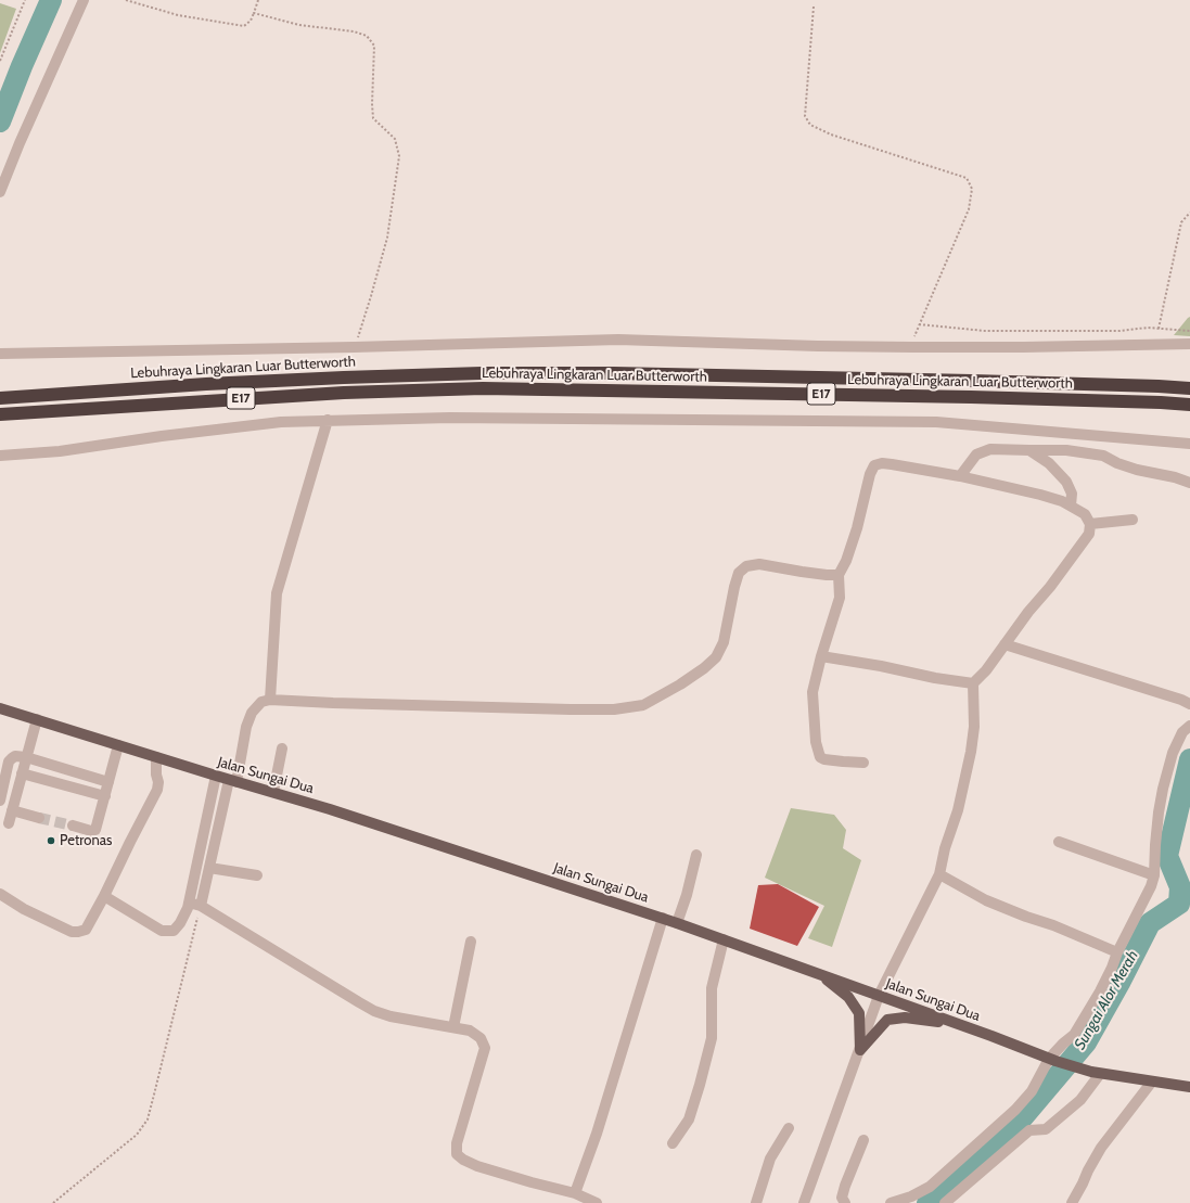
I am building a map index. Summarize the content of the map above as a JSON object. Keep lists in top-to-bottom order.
{
  "streets": {
    "highway": ["Lebuhraya Lingkaran Luar Butterworth", "E17"],
    "main road": ["Jalan Sungai Dua"]
  },
  "water": ["Sungai Alor Merah"],
  "places": ["Petronas"]
}
